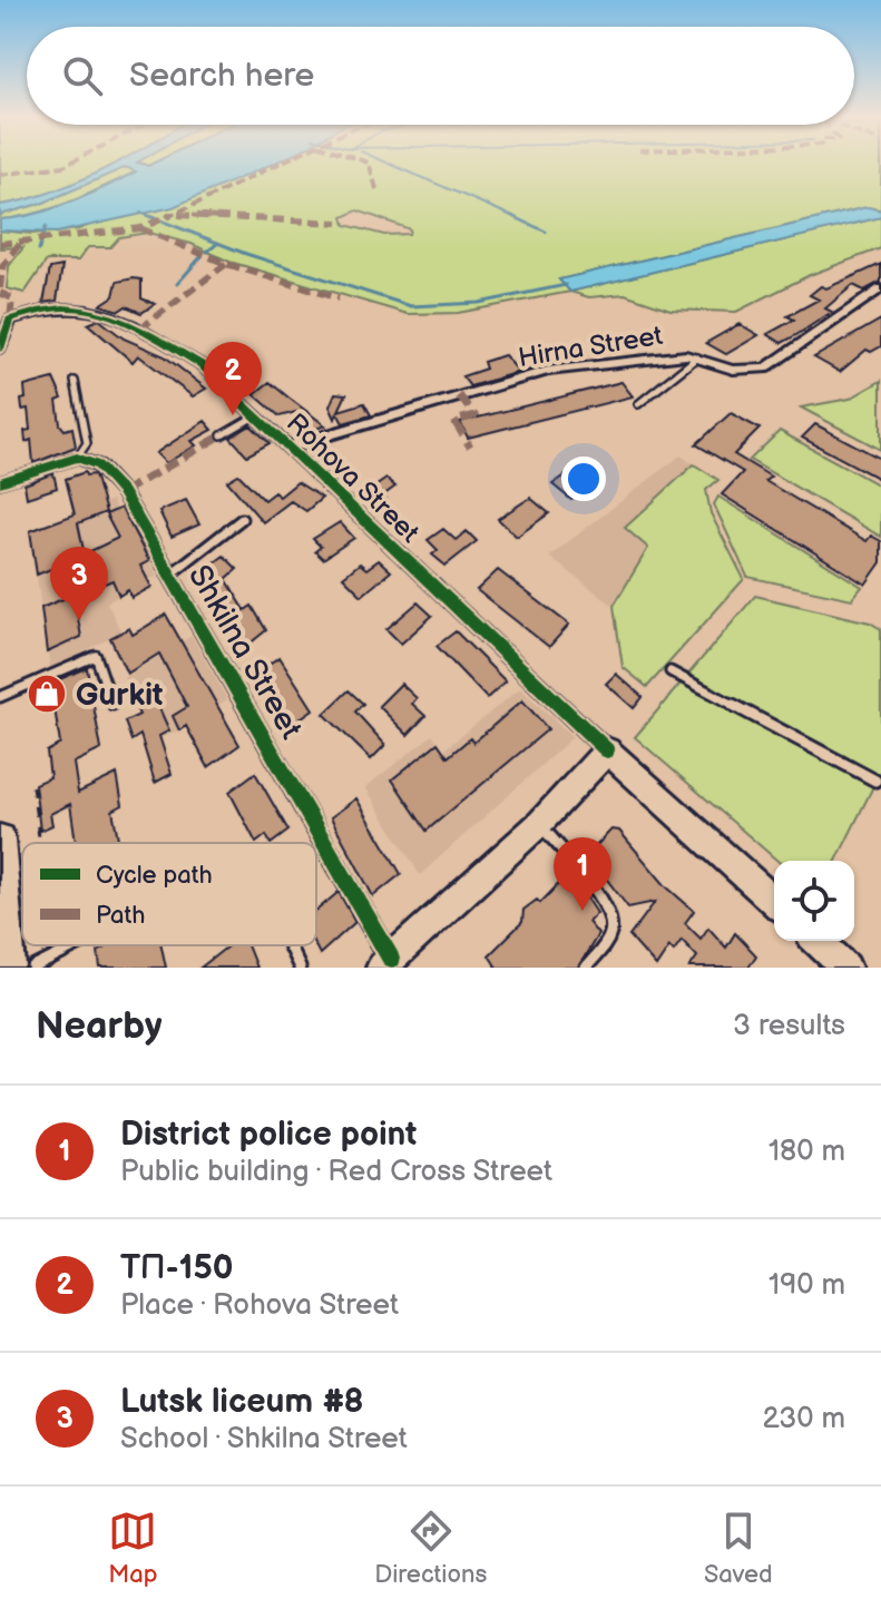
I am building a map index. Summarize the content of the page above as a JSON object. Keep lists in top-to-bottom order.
{
  "streets": {
    "street": ["Hirna Street", "Rohova Street", "Shkilna Street"]
  },
  "crossings": [
    ["Hirna Street", "Rohova Street"]
  ],
  "places": {
    "shop": ["Gurkit"]
  },
  "legend": ["Cycle path", "Path"],
  "page": {
    "search": "Search here",
    "pins": ["2", "3", "1"],
    "heading": ["Nearby", "3 results"],
    "list": [
      {
        "mark": "1",
        "name": "District police point",
        "note": "Public building · Red Cross Street",
        "value": "180 m"
      },
      {
        "mark": "2",
        "name": "ТП-150",
        "note": "Place · Rohova Street",
        "value": "190 m"
      },
      {
        "mark": "3",
        "name": "Lutsk liceum #8",
        "note": "School · Shkilna Street",
        "value": "230 m"
      }
    ],
    "nav": ["Map", "Directions", "Saved"]
  }
}
